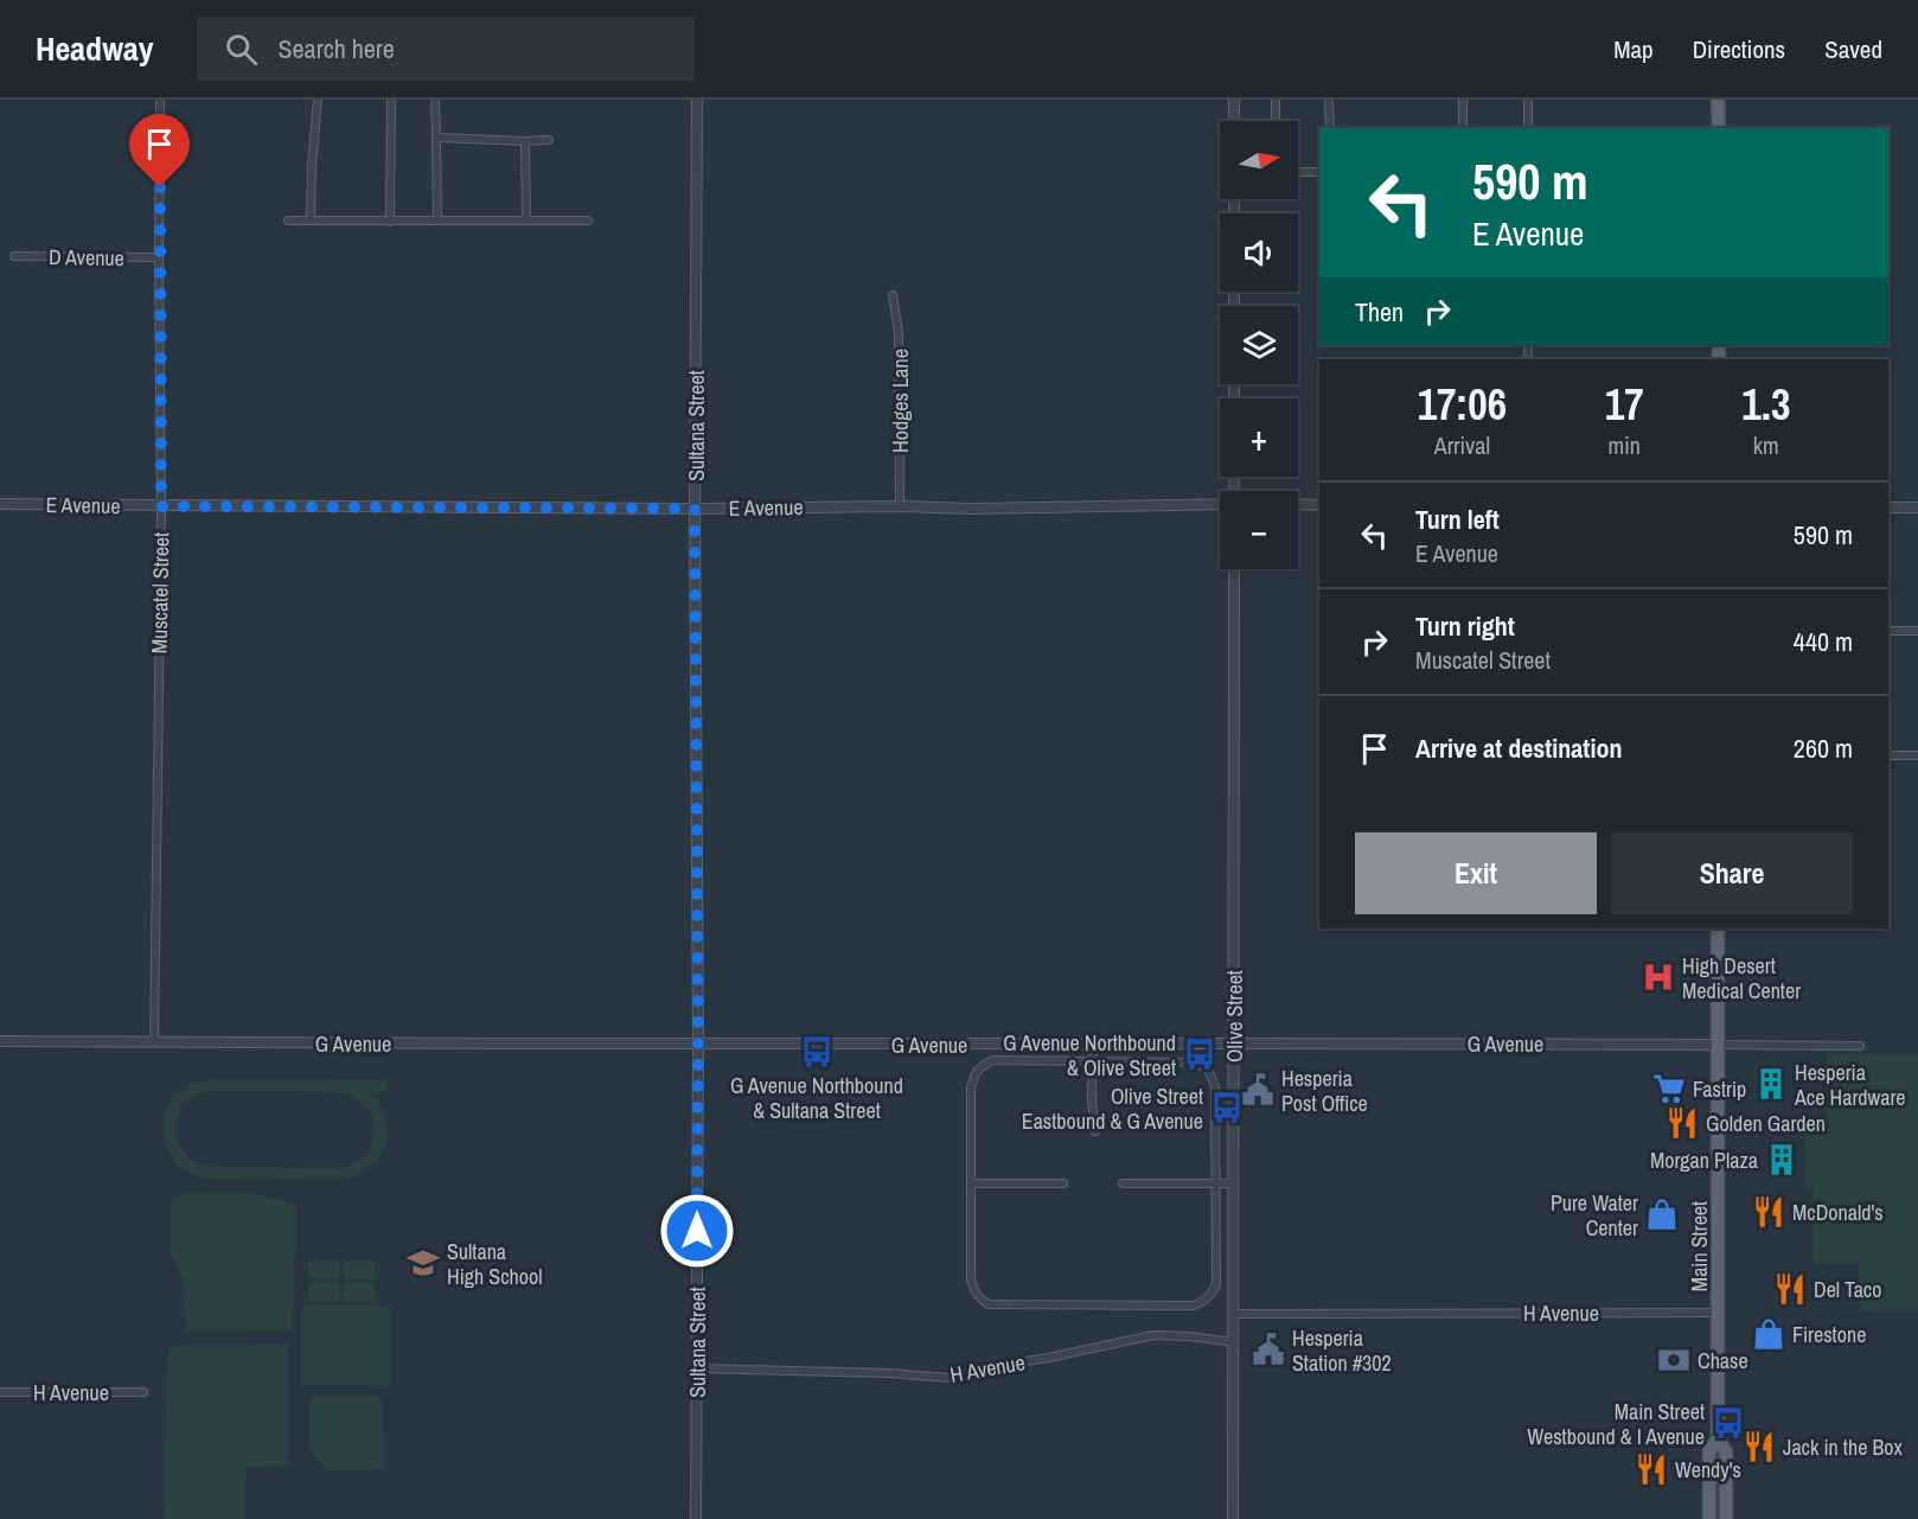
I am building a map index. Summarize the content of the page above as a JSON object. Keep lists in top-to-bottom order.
{
  "streets": {
    "main road": ["Main Street"],
    "street": [
      "D Avenue",
      "Hodges Lane",
      "Sultana Street",
      "E Avenue",
      "Muscatel Street",
      "Olive Street",
      "G Avenue",
      "H Avenue"
    ]
  },
  "crossings": [
    ["D Avenue", "Muscatel Street"],
    ["Hodges Lane", "E Avenue"],
    ["Sultana Street", "E Avenue"],
    ["Sultana Street", "G Avenue"],
    ["Sultana Street", "H Avenue"],
    ["E Avenue", "Muscatel Street"],
    ["Muscatel Street", "G Avenue"],
    ["Olive Street", "G Avenue"],
    ["Olive Street", "H Avenue"],
    ["G Avenue", "Main Street"],
    ["Main Street", "H Avenue"]
  ],
  "places": {
    "hospital": ["High Desert Medical Center"],
    "bus stop": [
      "G Avenue Northbound & Sultana Street",
      "G Avenue Northbound & Olive Street",
      "Olive Street Eastbound & G Avenue",
      "Main Street Westbound & I Avenue"
    ],
    "building": ["Hesperia Ace Hardware", "Morgan Plaza"],
    "supermarket": ["Fastrip"],
    "public building": ["Hesperia Post Office", "Hesperia Station #302"],
    "restaurant": [
      "Golden Garden",
      "McDonald's",
      "Del Taco",
      "Jack in the Box",
      "Wendy's"
    ],
    "shop": ["Pure Water Center", "Firestone"],
    "school or university": ["Sultana High School"],
    "bank": ["Chase"]
  },
  "north": "right",
  "page": {
    "header": "Headway",
    "search": "Search here",
    "nav": ["Map", "Directions", "Saved"],
    "map_buttons": ["+", "−"],
    "turn": ["590 m", "E Avenue"],
    "then": "Then",
    "eta": [
      "17:06",
      "Arrival",
      "17",
      "min",
      "1.3",
      "km"
    ],
    "list": [
      {
        "name": "Turn left",
        "note": "E Avenue",
        "value": "590 m"
      },
      {
        "name": "Turn right",
        "note": "Muscatel Street",
        "value": "440 m"
      },
      {
        "name": "Arrive at destination",
        "value": "260 m"
      }
    ],
    "buttons": ["Exit", "Share"]
  }
}
